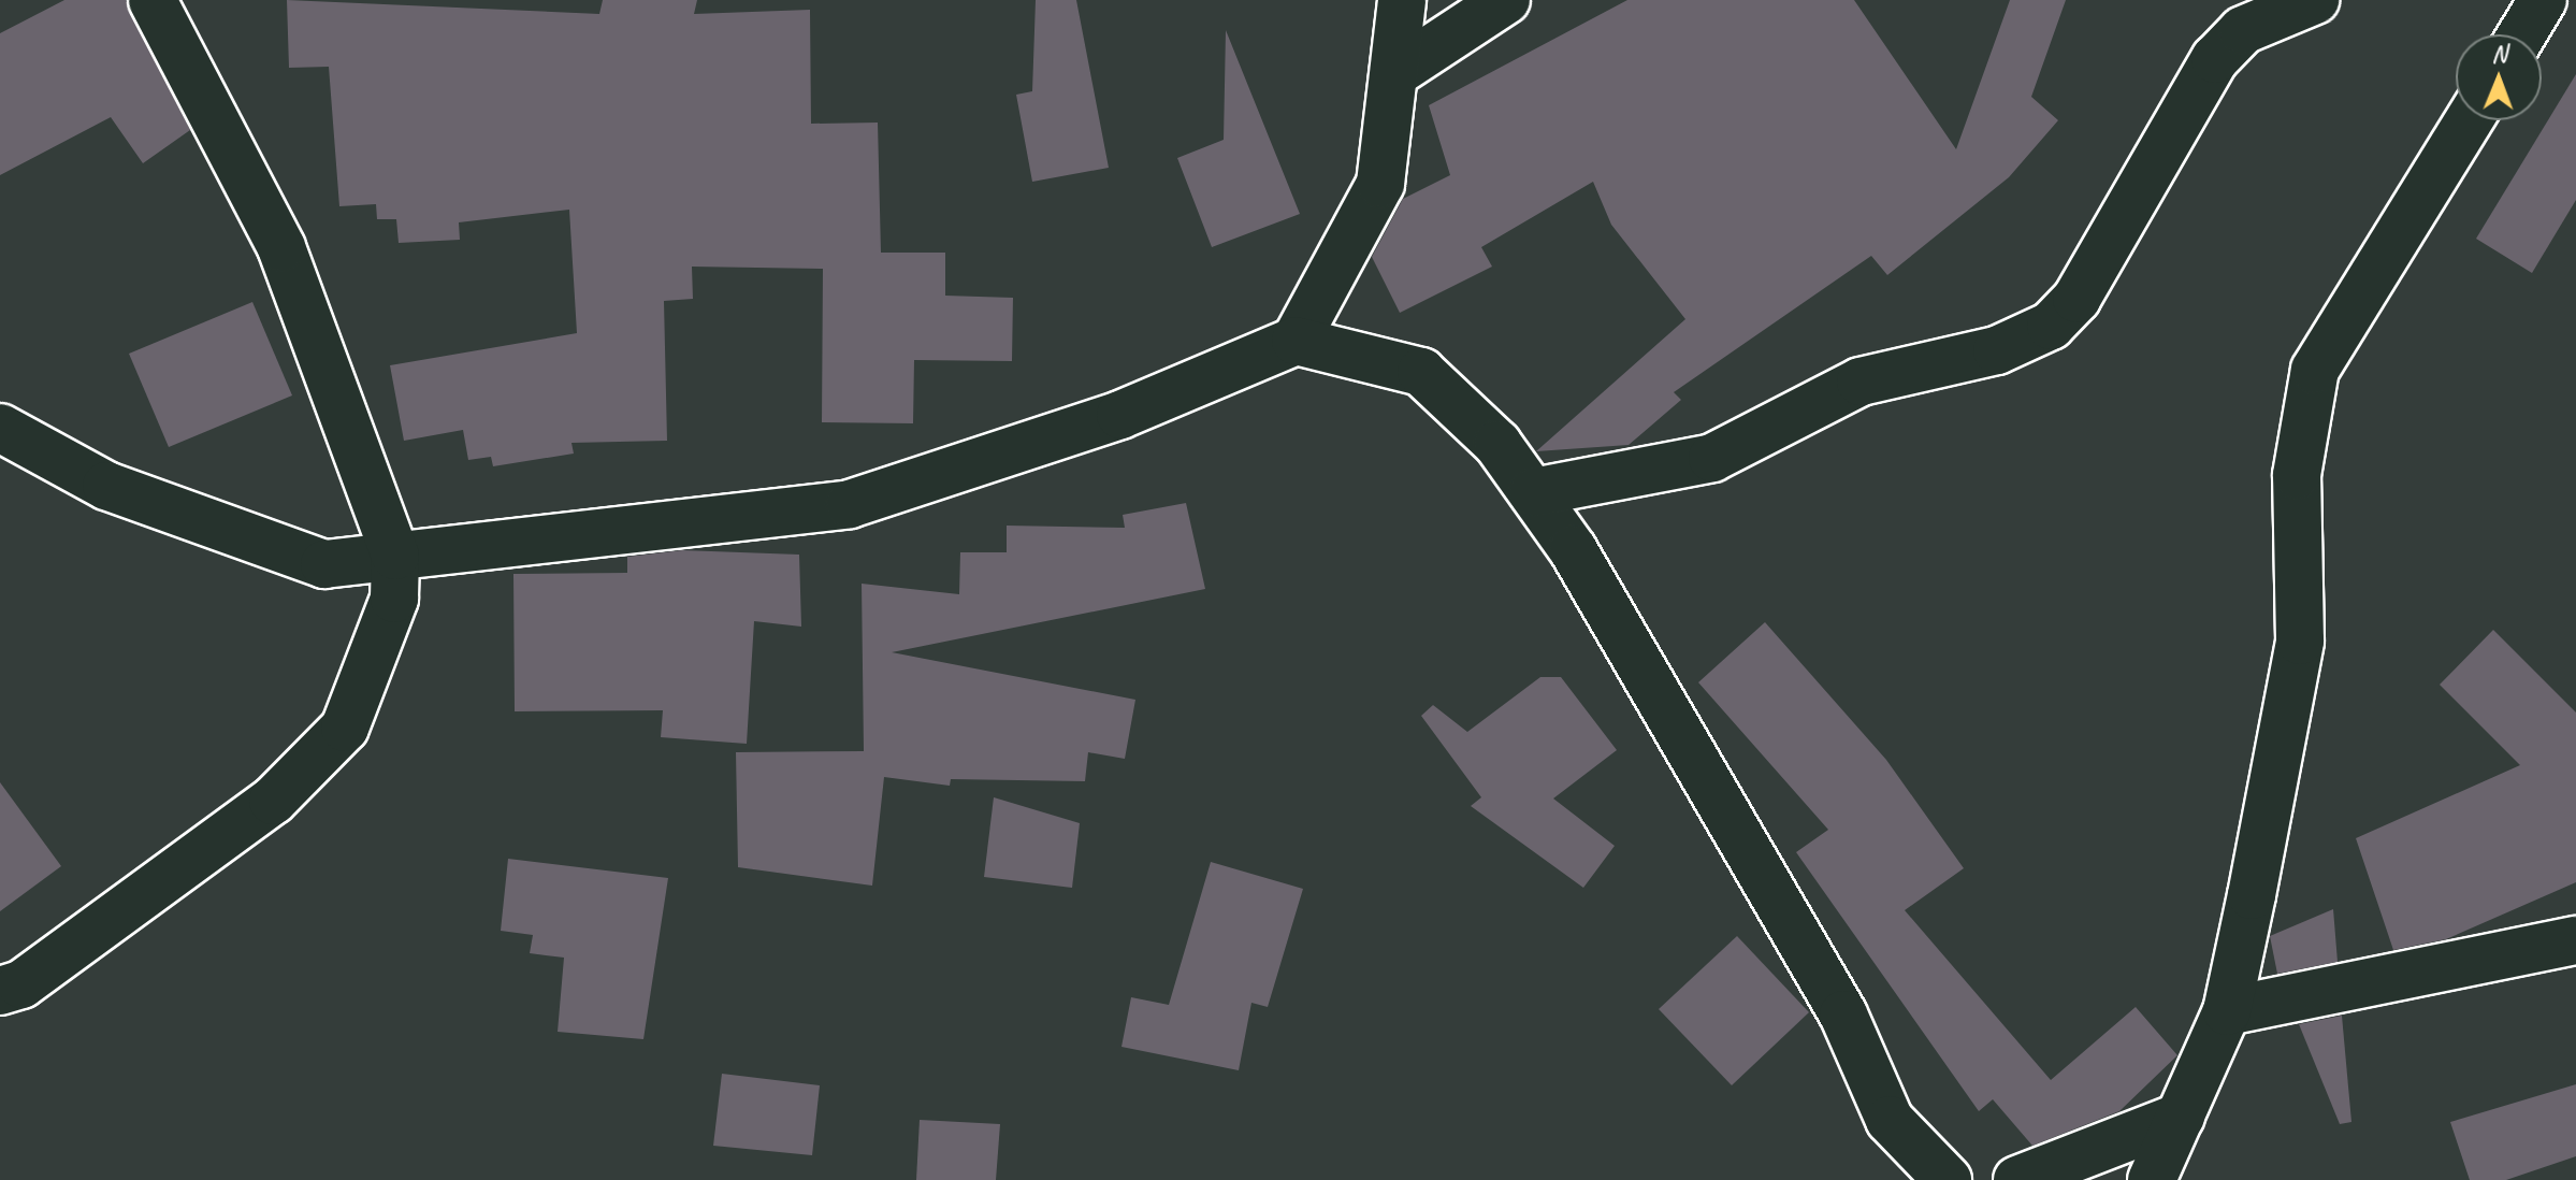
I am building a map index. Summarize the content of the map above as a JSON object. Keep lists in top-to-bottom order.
{
  "north": "top"
}
